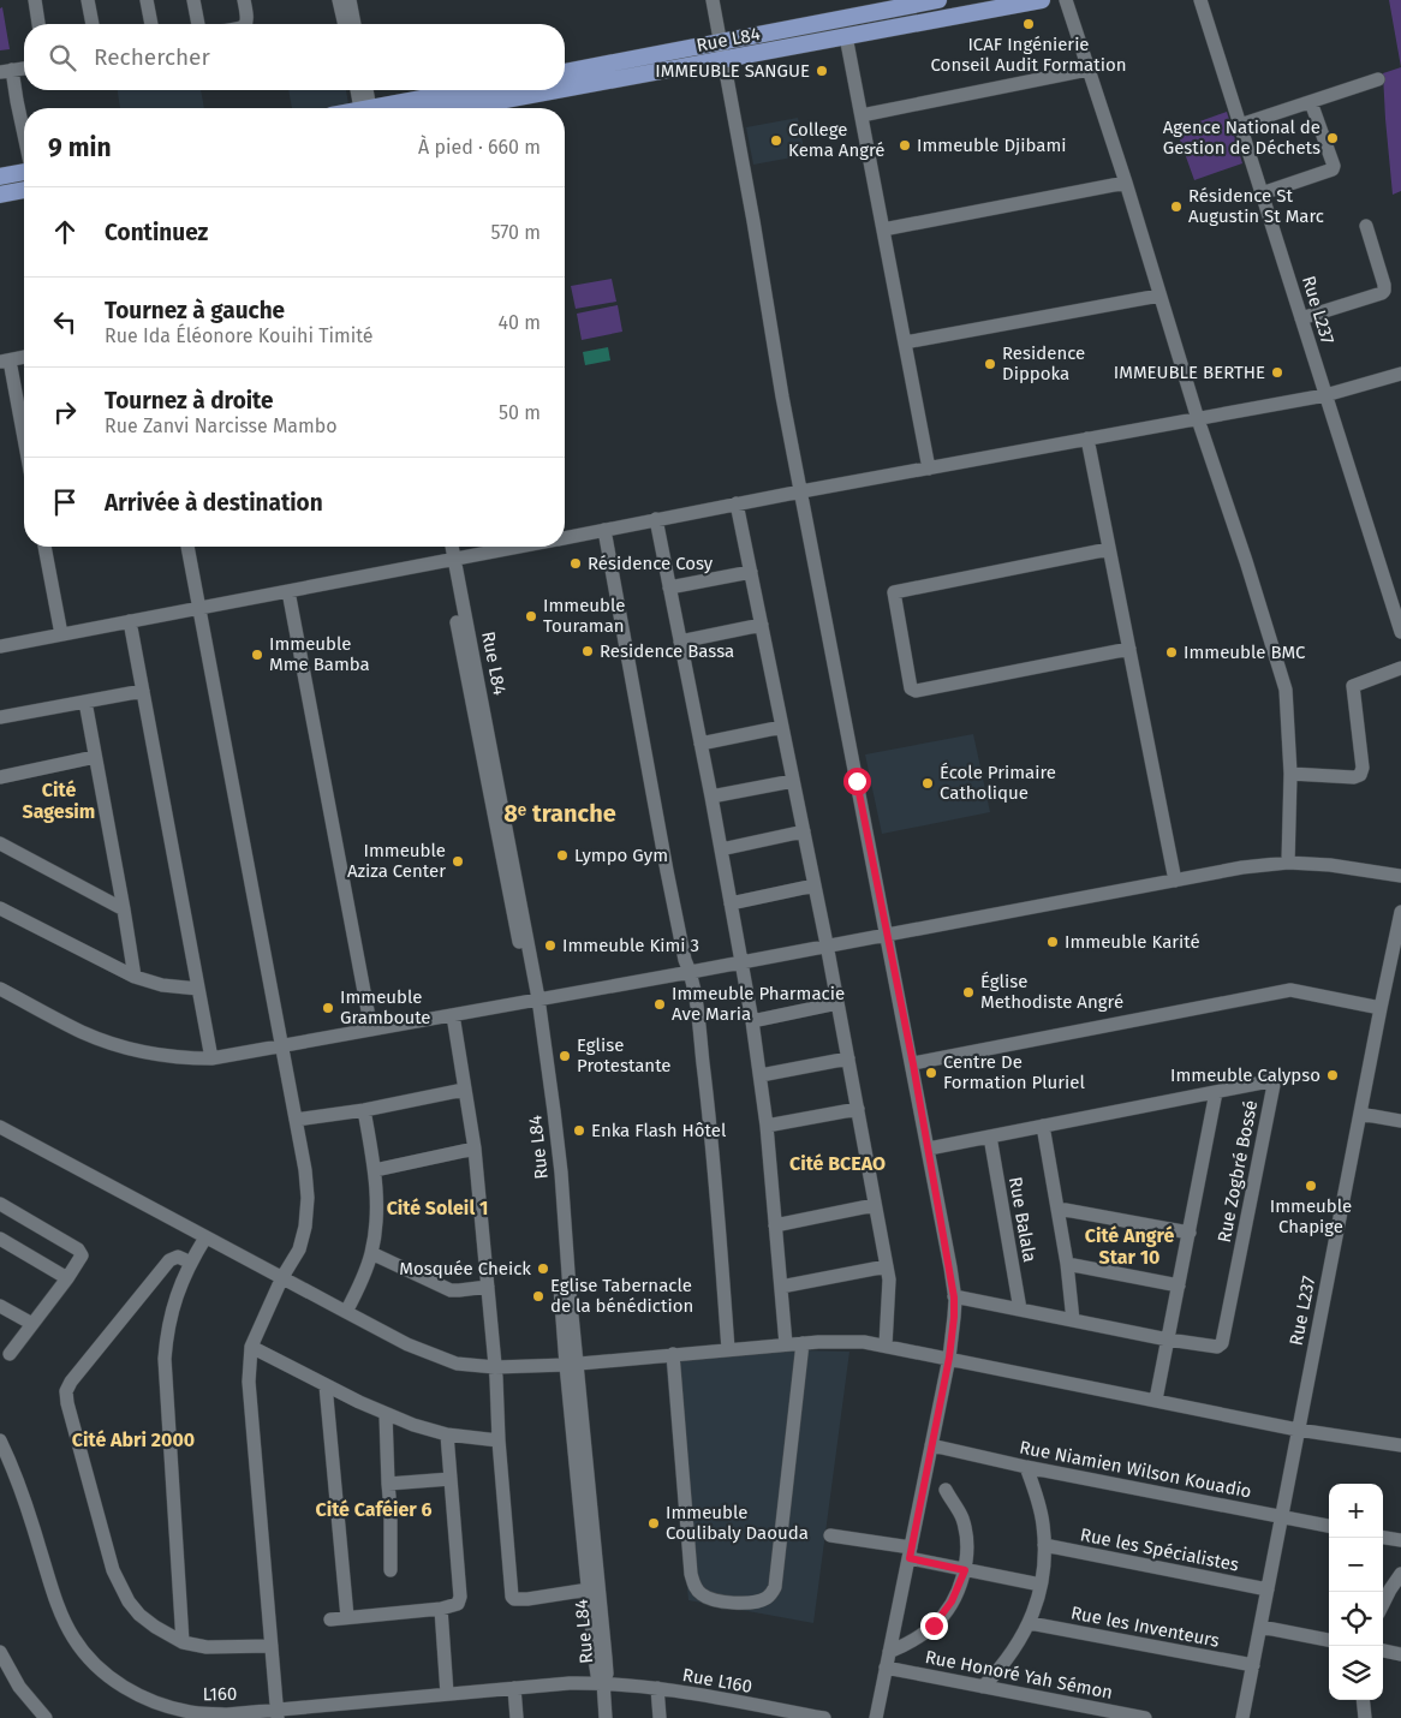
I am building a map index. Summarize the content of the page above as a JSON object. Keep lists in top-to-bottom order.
{
  "streets": {
    "main road": ["Rue L84"],
    "street": [
      "Rue L237",
      "Rue Zogbré Bossé",
      "Rue Balala",
      "Rue Niamien Wilson Kouadio",
      "Rue les Spécialistes",
      "Rue les Inventeurs",
      "Rue Honoré Yah Sémon",
      "Rue L160",
      "L160"
    ]
  },
  "crossings": [
    ["Rue L84", "Rue L160"],
    ["Rue L84", "L160"],
    ["Rue L237", "Rue Niamien Wilson Kouadio"],
    ["Rue L237", "Rue les Spécialistes"],
    ["Rue L237", "Rue les Inventeurs"],
    ["Rue Zogbré Bossé", "Rue Balala"],
    ["Rue L160", "L160"]
  ],
  "districts": [
    "Cité Sagesim",
    "8ᵉ tranche",
    "Cité BCEAO",
    "Cité Soleil 1",
    "Cité Angré Star 10",
    "Cité Abri 2000",
    "Cité Caféier 6"
  ],
  "places": [
    "ICAF Ingénierie Conseil Audit Formation",
    "IMMEUBLE SANGUE",
    "Agence National de Gestion de Déchets",
    "College Kema Angré",
    "Immeuble Djibami",
    "Résidence St Augustin St Marc",
    "Residence Dippoka",
    "IMMEUBLE BERTHE",
    "Résidence Cosy",
    "Immeuble Touraman",
    "Residence Bassa",
    "Immeuble BMC",
    "Immeuble Mme Bamba",
    "École Primaire Catholique",
    "Lympo Gym",
    "Immeuble Aziza Center",
    "Immeuble Karité",
    "Immeuble Kimi 3",
    "Église Methodiste Angré",
    "Immeuble Pharmacie Ave Maria",
    "Immeuble Gramboute",
    "Eglise Protestante",
    "Centre De Formation Pluriel",
    "Immeuble Calypso",
    "Enka Flash Hôtel",
    "Immeuble Chapige",
    "Mosquée Cheick",
    "Eglise Tabernacle de la bénédiction",
    "Immeuble Coulibaly Daouda"
  ],
  "page": {
    "search": "Rechercher",
    "heading": ["9 min", "À pied · 660 m"],
    "list": [
      ["Continuez", "570 m"],
      ["Tournez à gauche", "Rue Ida Éléonore Kouihi Timité", "40 m"],
      ["Tournez à droite", "Rue Zanvi Narcisse Mambo", "50 m"],
      "Arrivée à destination"
    ],
    "map_buttons": ["+", "−"]
  }
}
